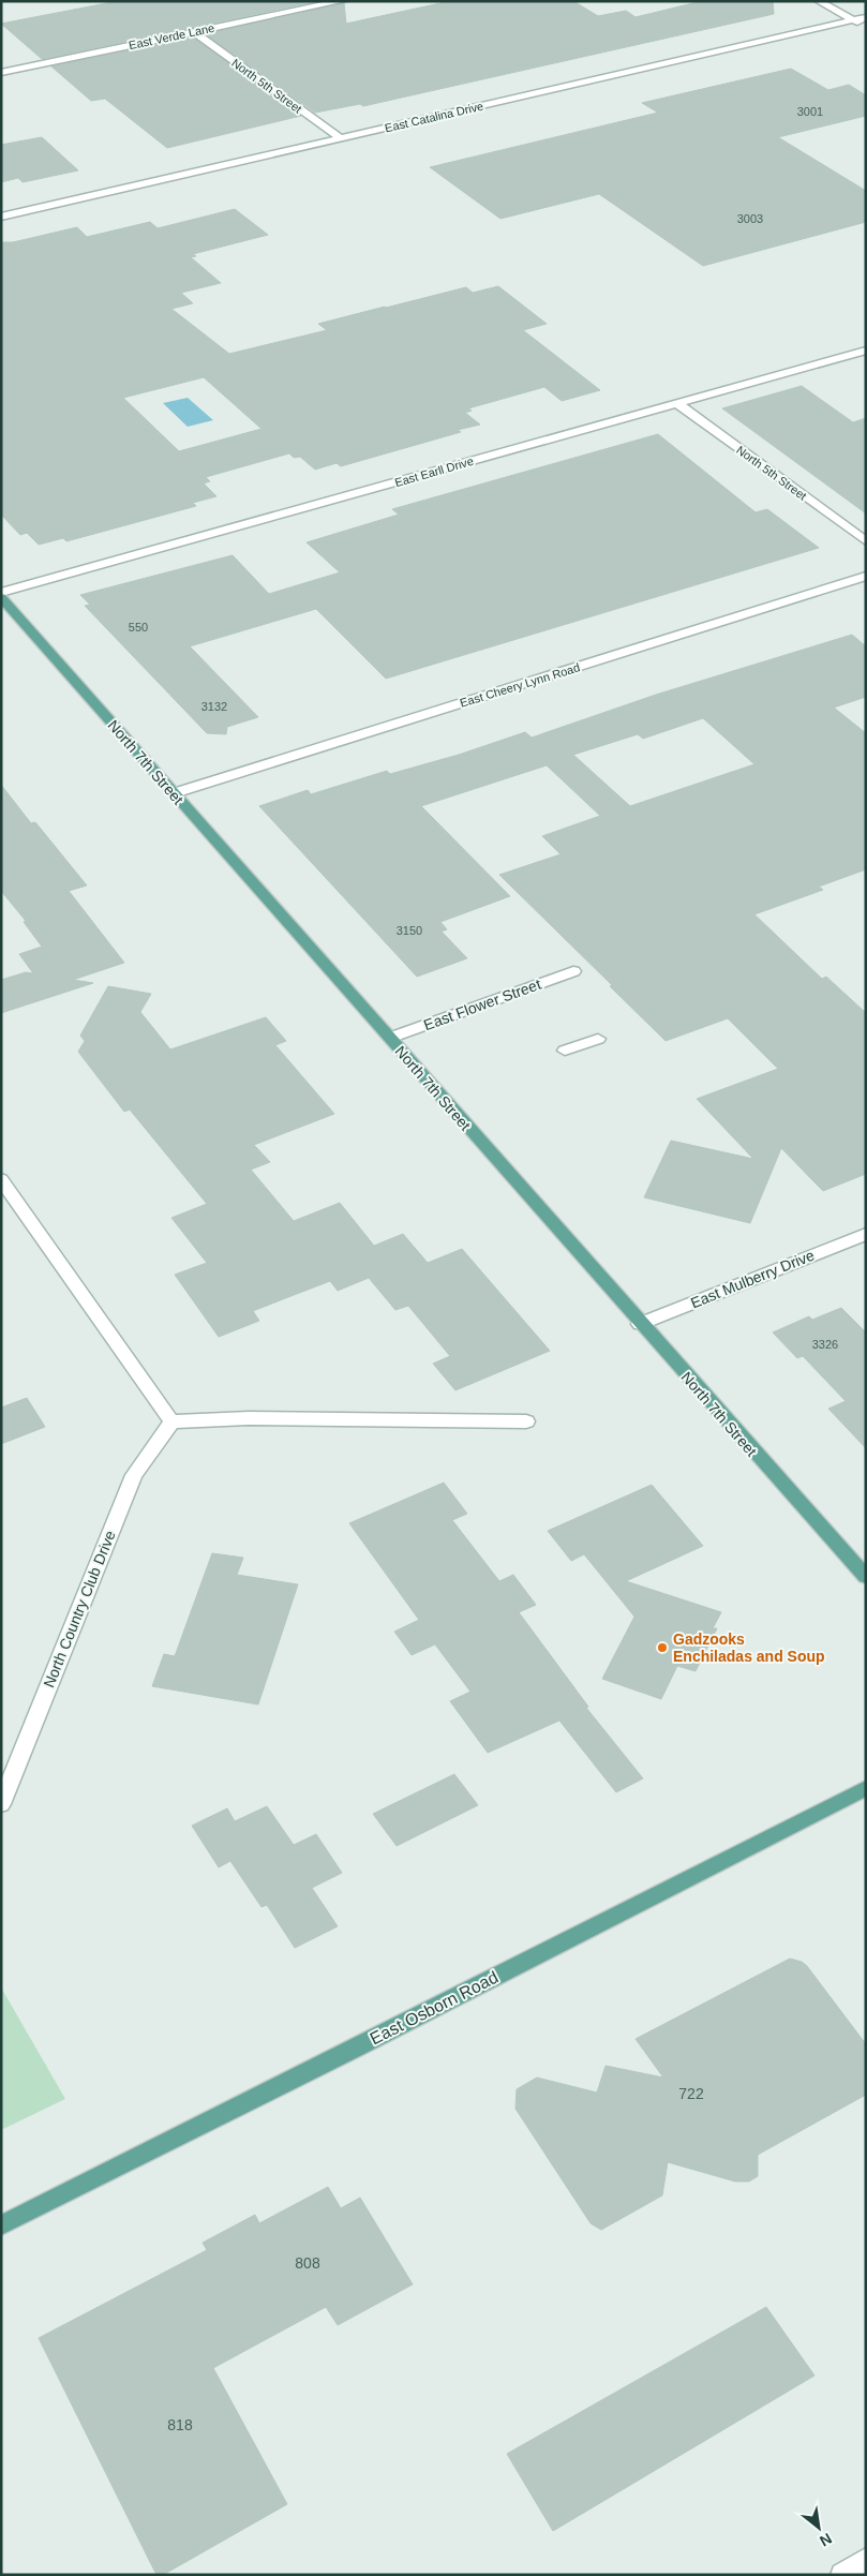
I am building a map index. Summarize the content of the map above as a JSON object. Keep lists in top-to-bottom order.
{
  "streets": {
    "main road": ["North 7th Street", "East Osborn Road"],
    "street": [
      "East Verde Lane",
      "North 5th Street",
      "East Catalina Drive",
      "East Earll Drive",
      "East Cheery Lynn Road",
      "East Flower Street",
      "East Mulberry Drive",
      "North Country Club Drive"
    ]
  },
  "crossings": [
    ["East Verde Lane", "North 5th Street"],
    ["North 5th Street", "East Catalina Drive"],
    ["North 5th Street", "East Earll Drive"],
    ["East Cheery Lynn Road", "North 7th Street"],
    ["North 7th Street", "East Flower Street"],
    ["North 7th Street", "East Mulberry Drive"]
  ],
  "places": ["Gadzooks Enchiladas and Soup"],
  "house_numbers": [
    "3001",
    "3003",
    "550",
    "3132",
    "3150",
    "3326",
    "722",
    "808",
    "818"
  ],
  "north": "bottom right"
}
